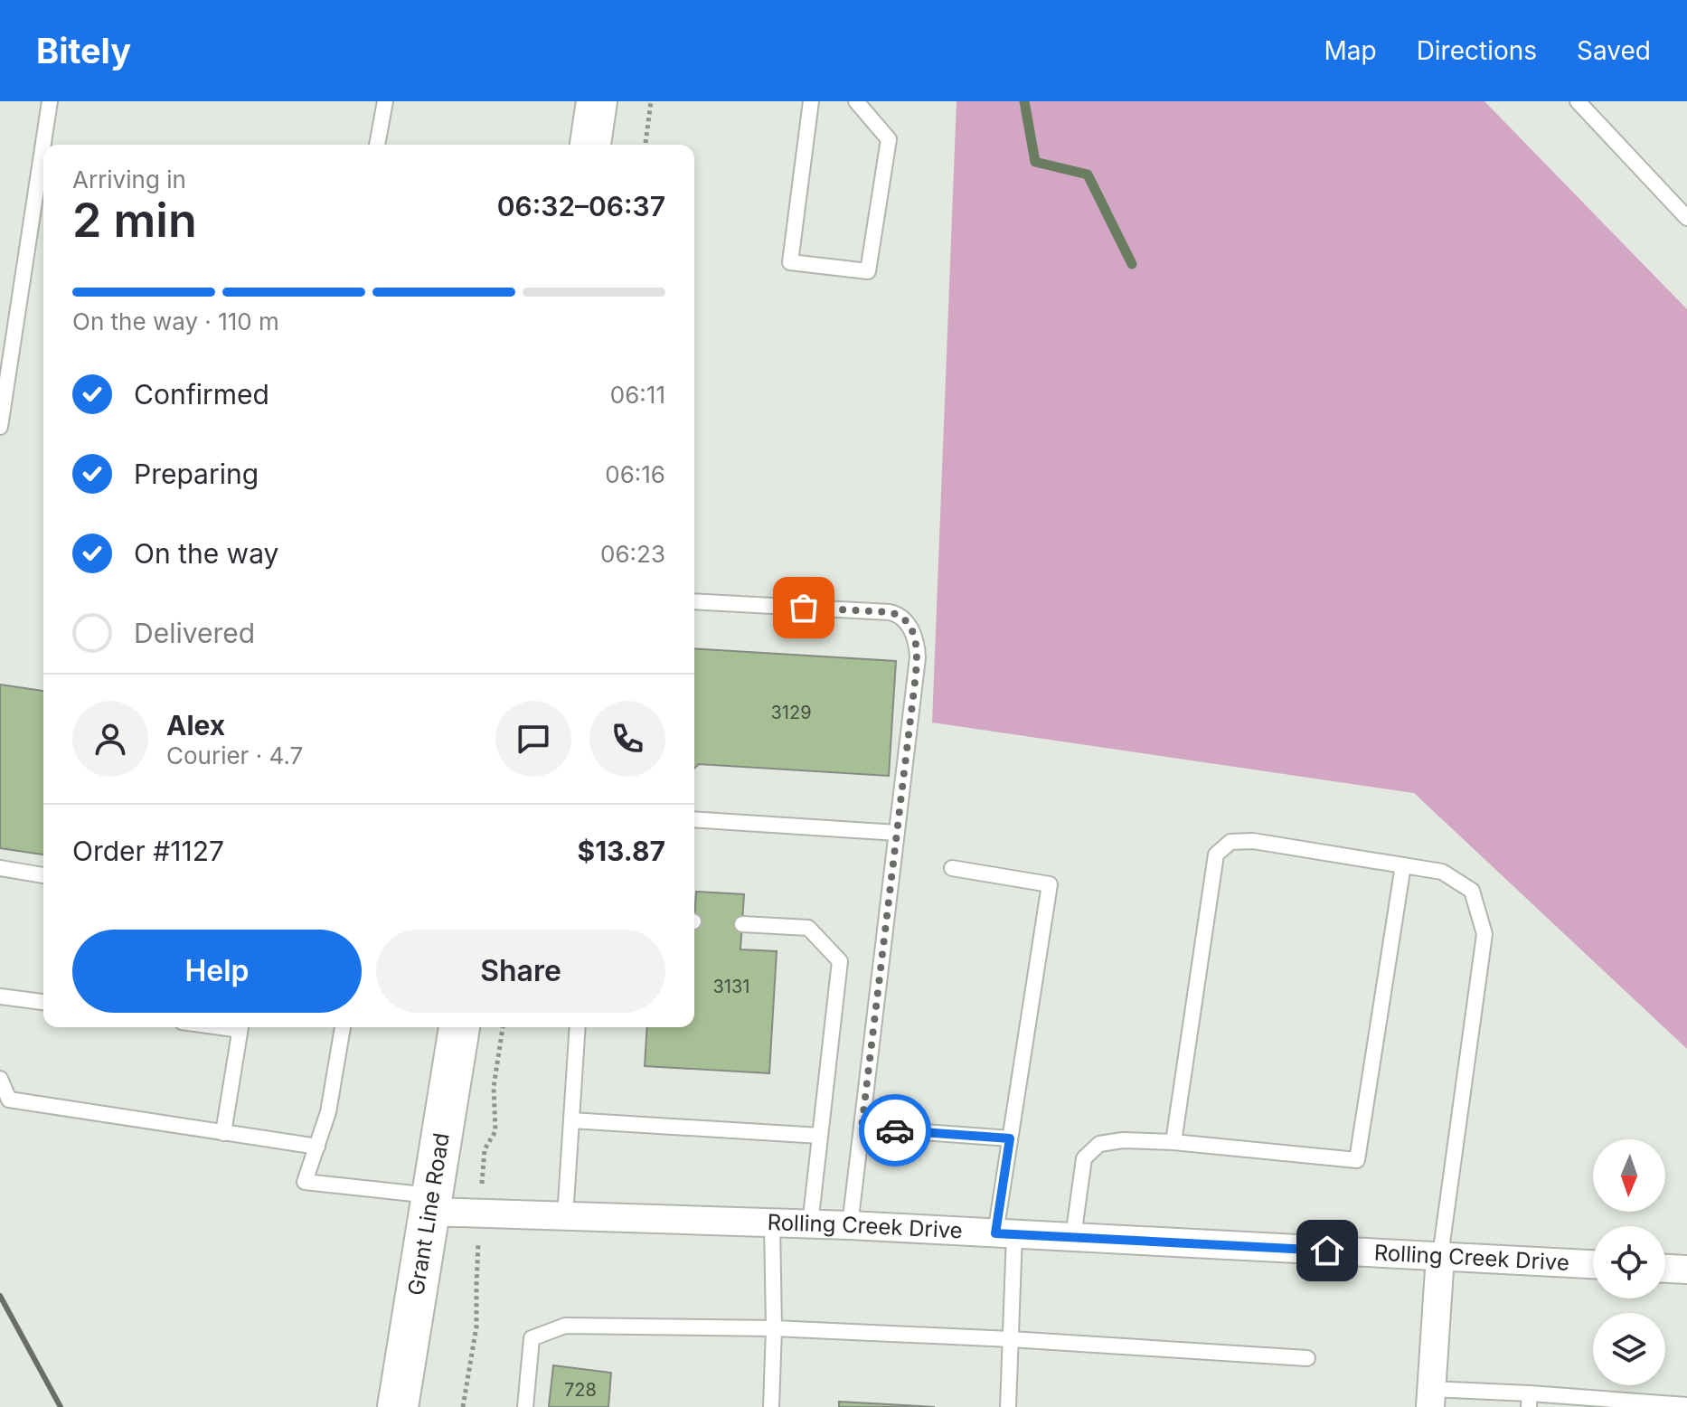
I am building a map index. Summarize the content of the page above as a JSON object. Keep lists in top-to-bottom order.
{
  "streets": {
    "main road": ["Grant Line Road"],
    "street": ["Rolling Creek Drive"]
  },
  "crossings": [
    ["Grant Line Road", "Rolling Creek Drive"]
  ],
  "house_numbers": ["3129", "3131", "728"],
  "north": "bottom",
  "page": {
    "header": "Bitely",
    "nav": ["Map", "Directions", "Saved"],
    "heading": ["2 min", "Arriving in", "06:32–06:37"],
    "panel": [
      "Alex",
      "Courier · 4.7",
      "Order #1127",
      "$13.87"
    ],
    "bar": "On the way · 110 m",
    "list": [
      ["Confirmed", "06:11"],
      ["Preparing", "06:16"],
      ["On the way", "06:23"],
      "Delivered"
    ],
    "buttons": ["Help", "Share"]
  }
}
